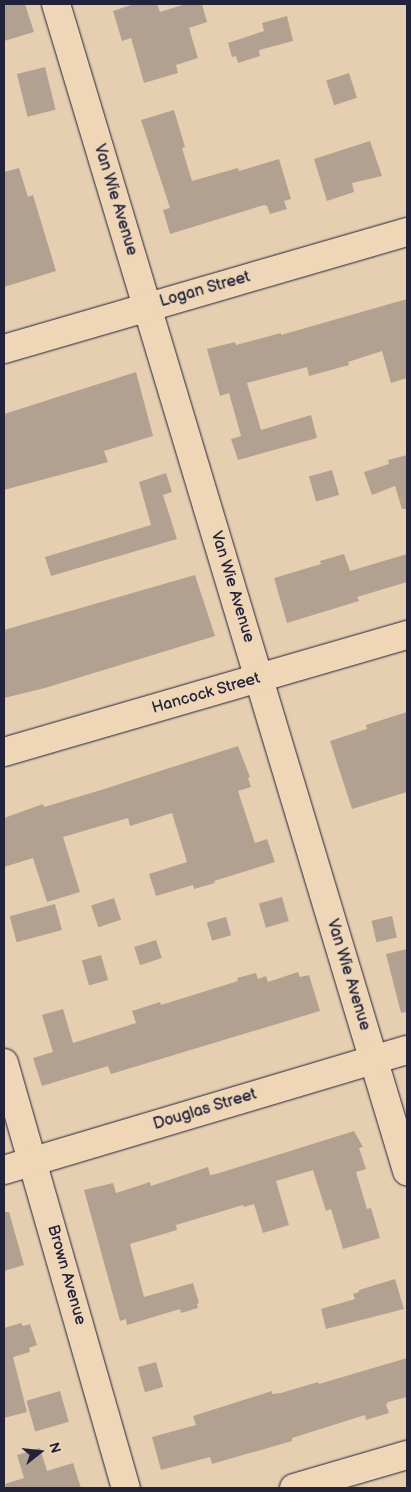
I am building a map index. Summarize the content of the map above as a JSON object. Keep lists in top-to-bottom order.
{
  "streets": {
    "street": [
      "Van Wie Avenue",
      "Logan Street",
      "Hancock Street",
      "Douglas Street",
      "Brown Avenue"
    ]
  },
  "crossings": [
    ["Van Wie Avenue", "Logan Street"],
    ["Van Wie Avenue", "Hancock Street"],
    ["Van Wie Avenue", "Douglas Street"],
    ["Douglas Street", "Brown Avenue"]
  ],
  "north": "right"
}
